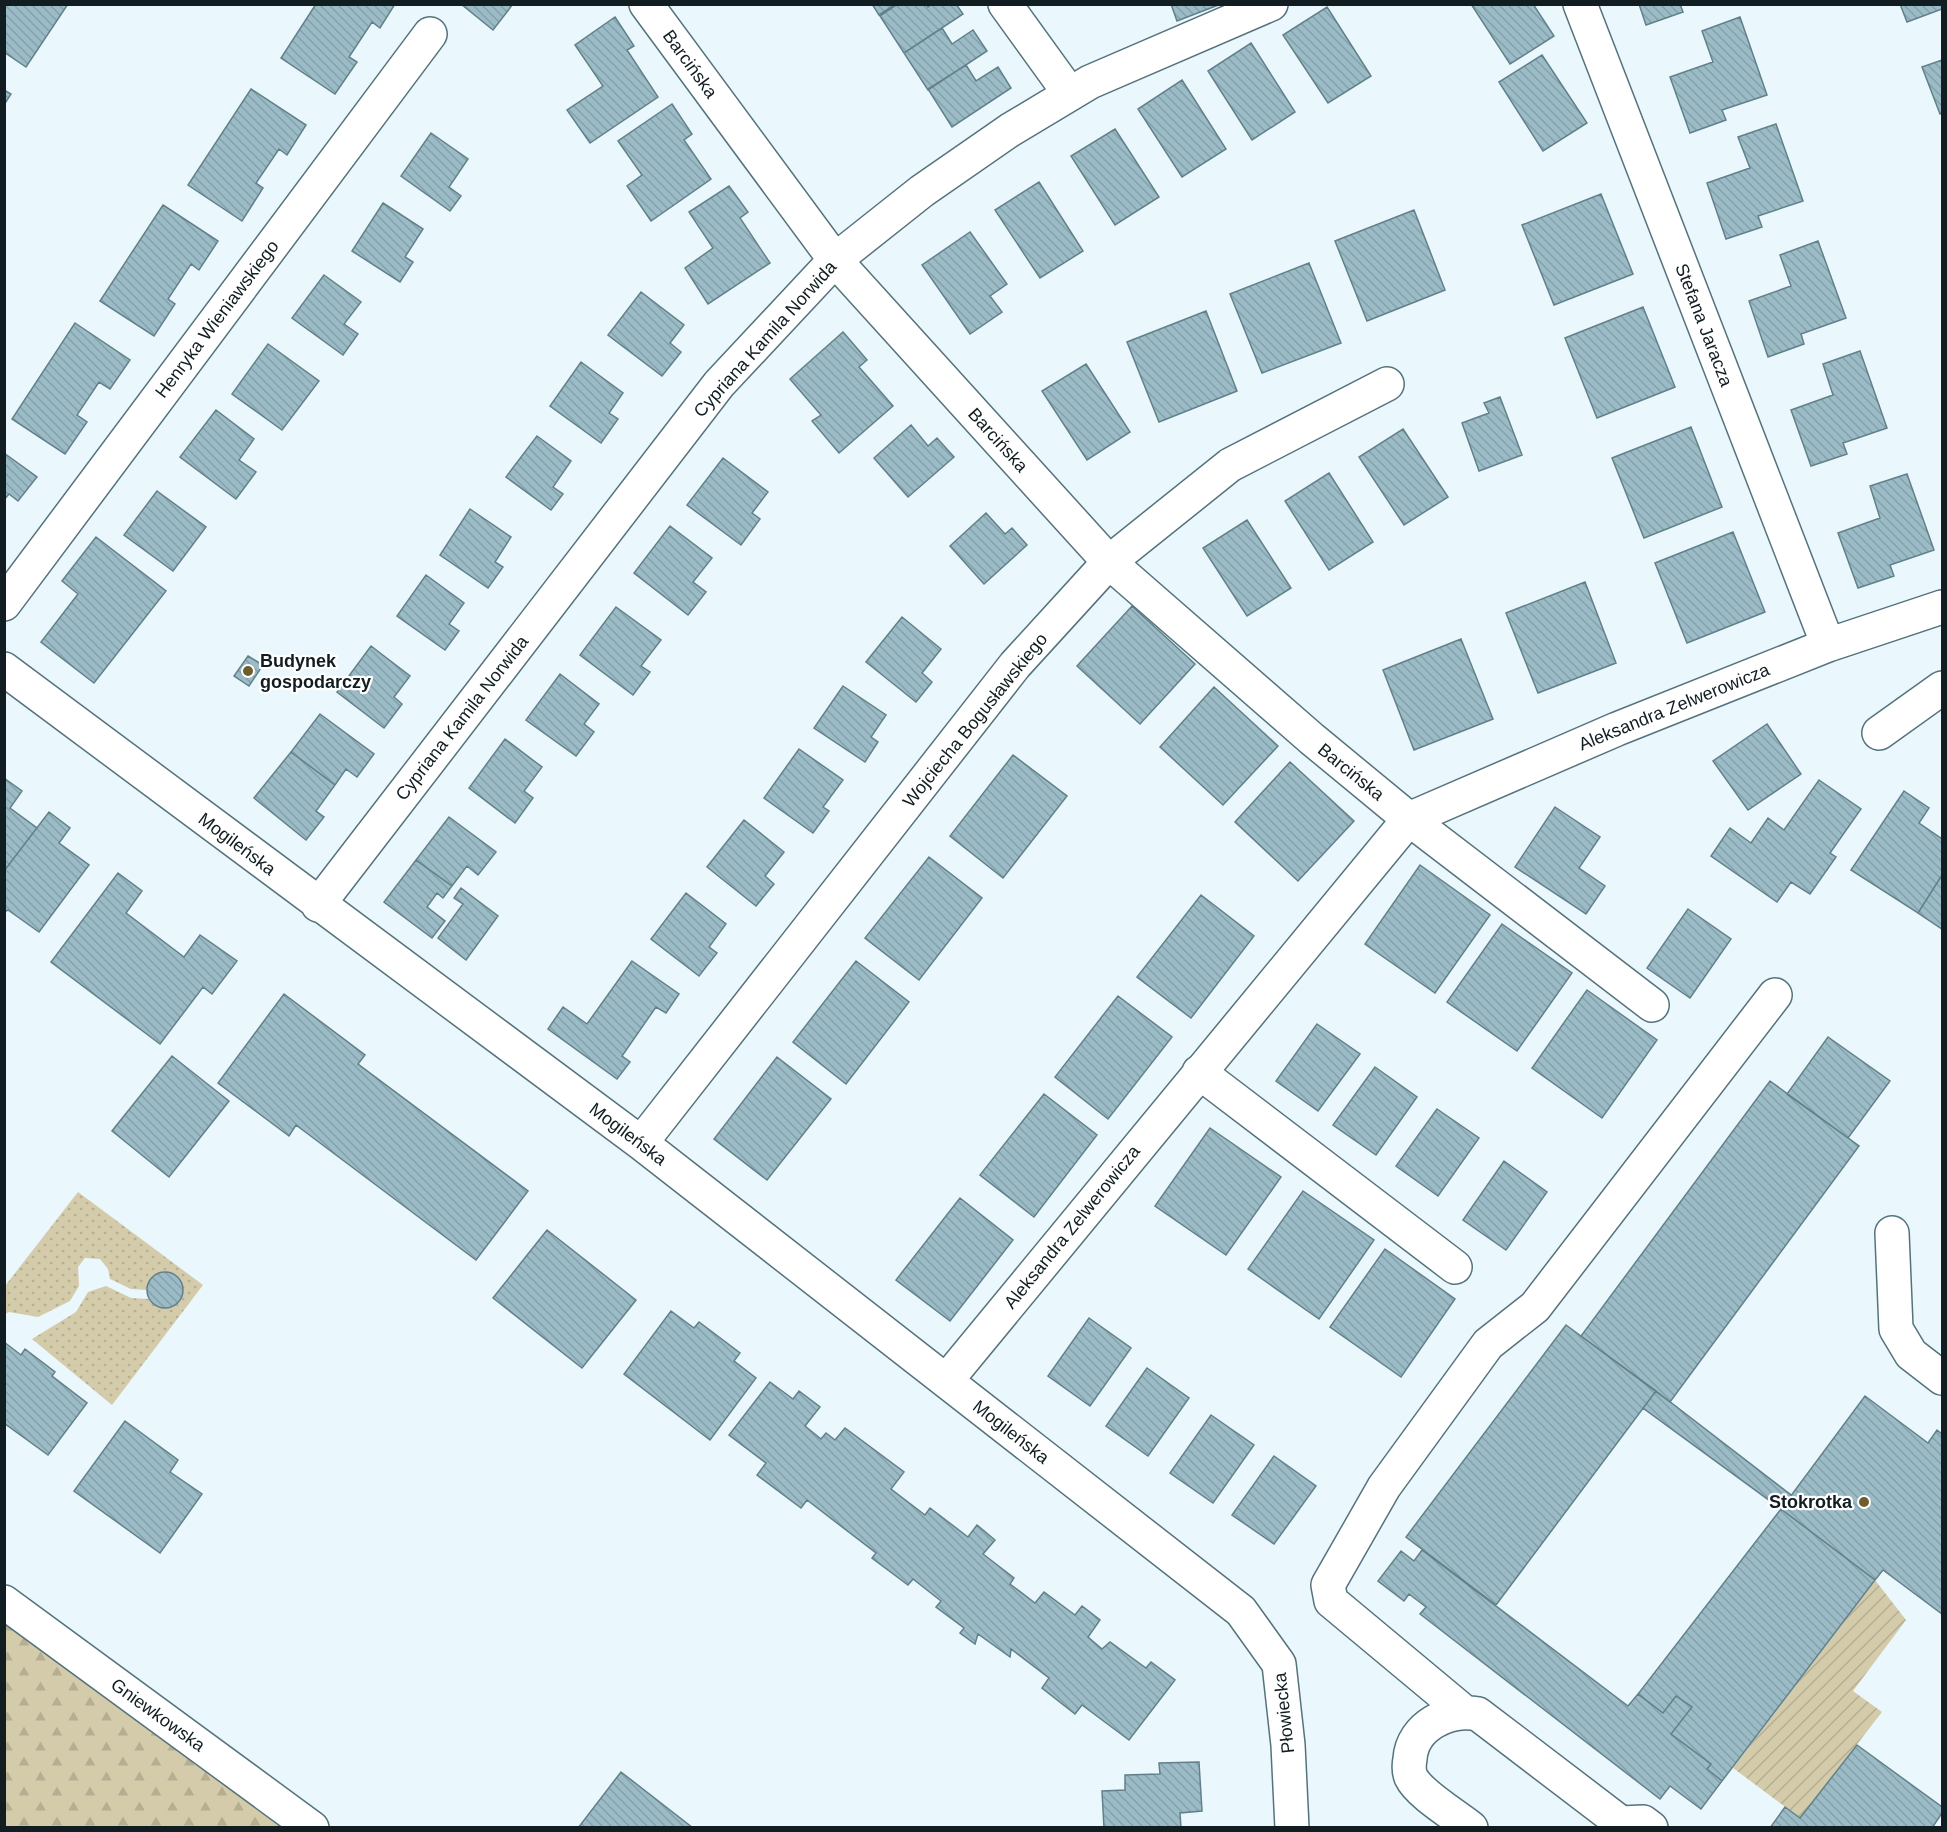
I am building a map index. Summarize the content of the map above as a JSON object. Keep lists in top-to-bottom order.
{
  "streets": {
    "street": [
      "Barcińska",
      "Henryka Wieniawskiego",
      "Stefana Jaracza",
      "Cypriana Kamila Norwida",
      "Aleksandra Zelwerowicza",
      "Wojciecha Bogusławskiego",
      "Mogileńska",
      "Płowiecka",
      "Gniewkowska"
    ]
  },
  "crossings": [
    ["Barcińska", "Cypriana Kamila Norwida"],
    ["Barcińska", "Aleksandra Zelwerowicza"],
    ["Barcińska", "Wojciecha Bogusławskiego"],
    ["Stefana Jaracza", "Aleksandra Zelwerowicza"],
    ["Cypriana Kamila Norwida", "Mogileńska"],
    ["Aleksandra Zelwerowicza", "Mogileńska"],
    ["Wojciecha Bogusławskiego", "Mogileńska"],
    ["Mogileńska", "Płowiecka"]
  ],
  "places": ["Budynek gospodarczy", "Stokrotka"]
}
